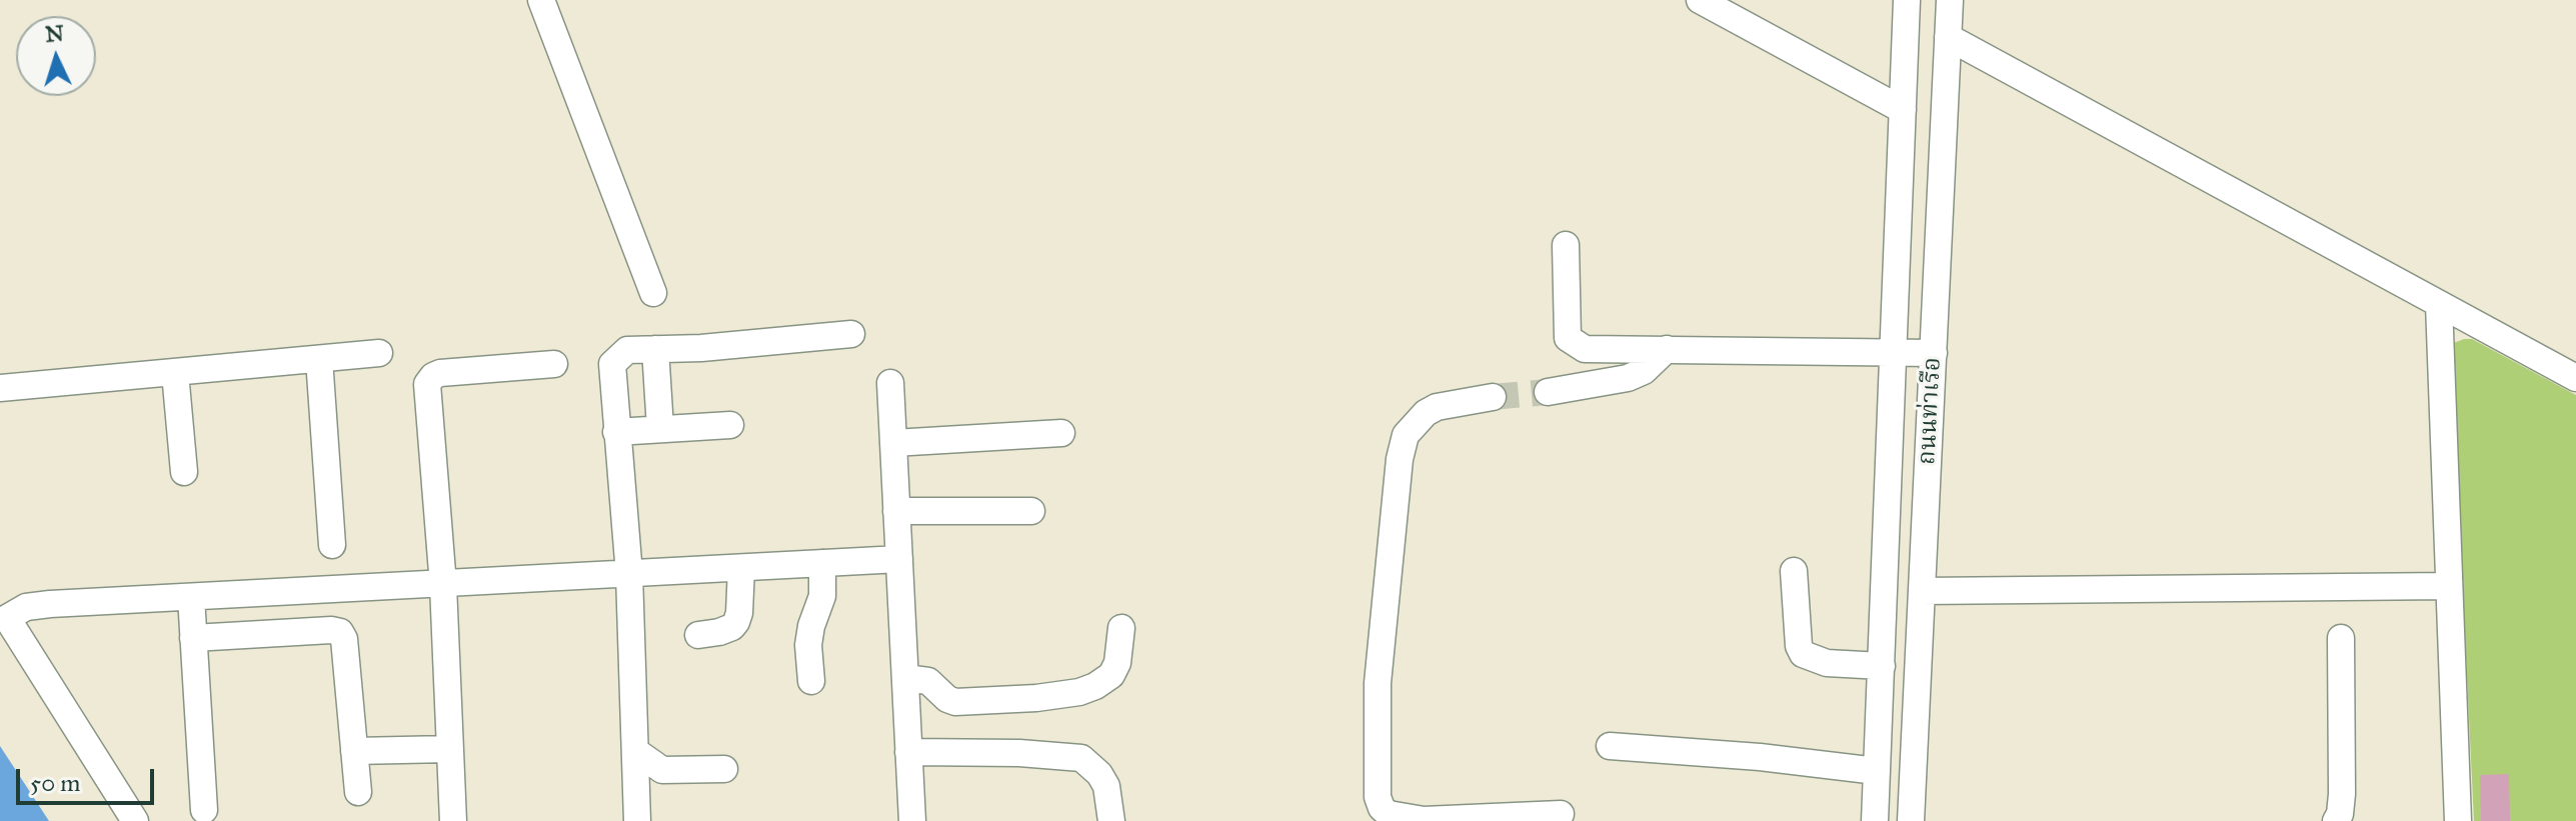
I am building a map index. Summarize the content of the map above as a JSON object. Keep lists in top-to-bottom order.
{
  "streets": {
    "street": ["ถนนท่าเรือ"]
  },
  "scale_bar": "50 m",
  "north": "top"
}
